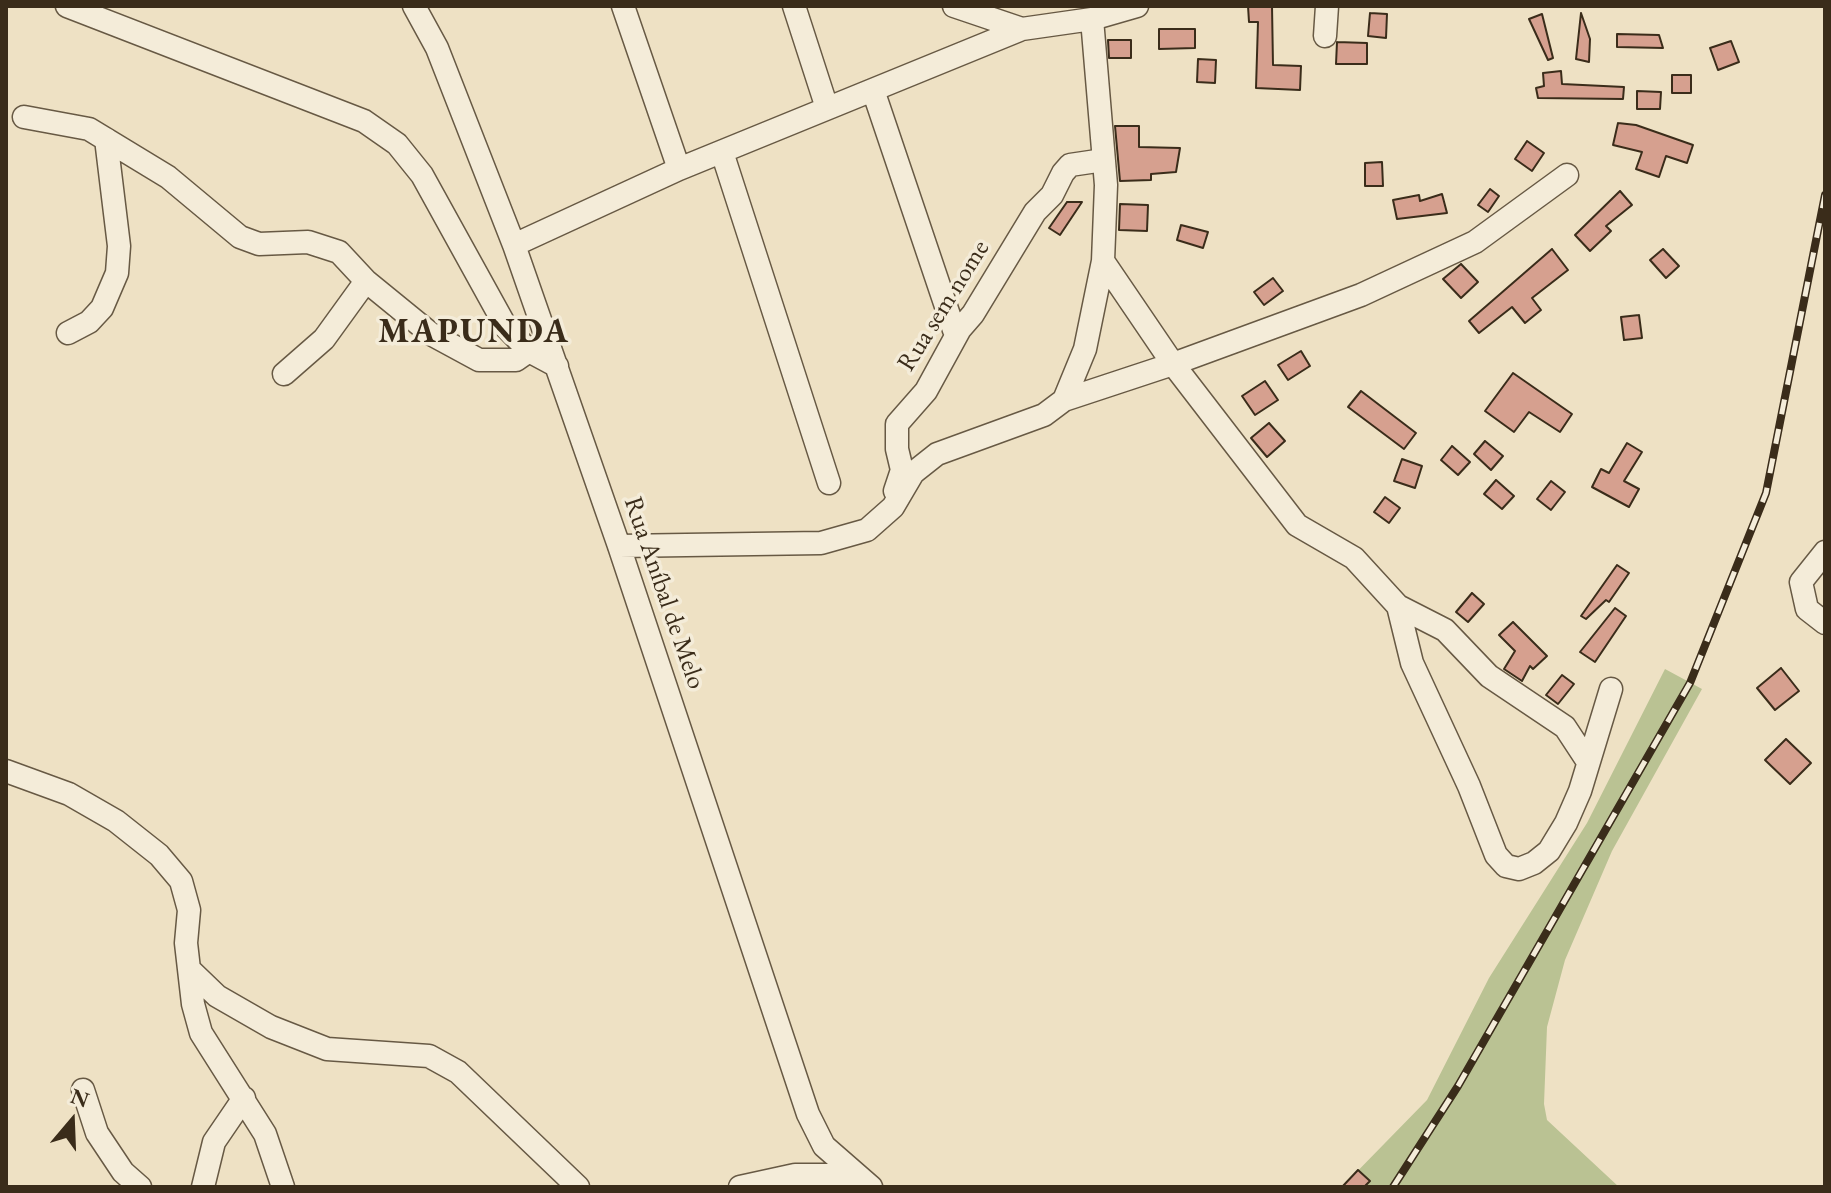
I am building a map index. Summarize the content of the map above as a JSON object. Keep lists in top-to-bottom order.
{
  "streets": {
    "street": ["Rua sem nome", "Rua Aníbal de Melo"]
  },
  "districts": ["MAPUNDA"],
  "north": "top"
}
